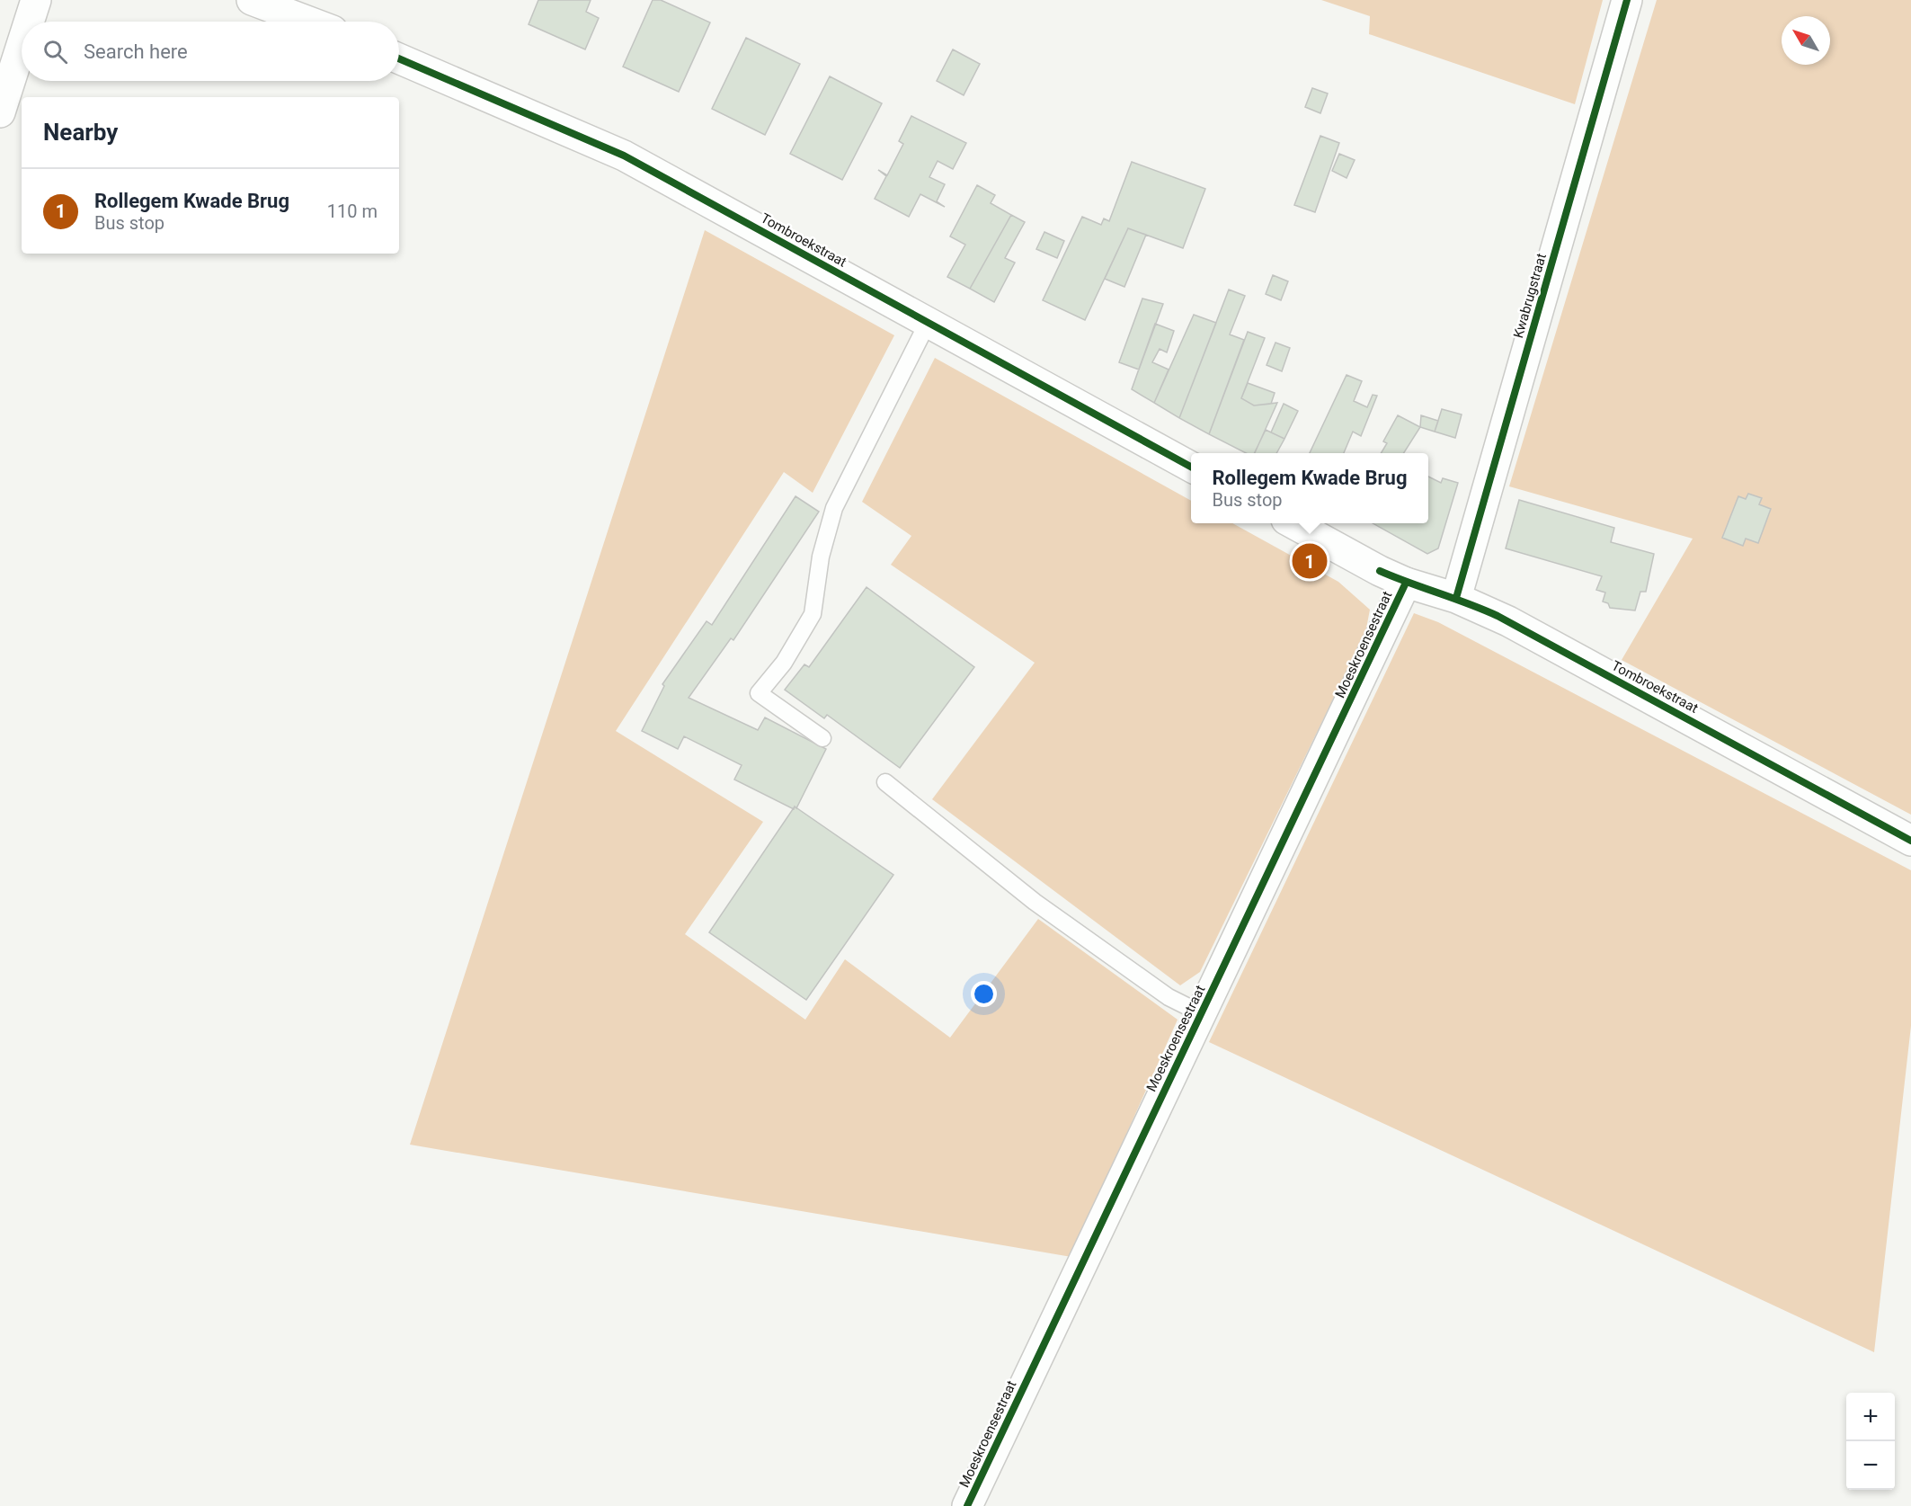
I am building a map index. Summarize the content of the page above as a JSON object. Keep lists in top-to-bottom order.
{
  "streets": {
    "street": ["Tombroekstraat", "Kwabrugstraat", "Moeskroensestraat"]
  },
  "crossings": [
    ["Tombroekstraat", "Kwabrugstraat"],
    ["Tombroekstraat", "Moeskroensestraat"]
  ],
  "north": "top left",
  "page": {
    "search": "Search here",
    "heading": "Nearby",
    "list": [
      {
        "mark": "1",
        "name": "Rollegem Kwade Brug",
        "note": "Bus stop",
        "value": "110 m"
      }
    ],
    "popup": ["Rollegem Kwade Brug", "Bus stop"],
    "pins": "1",
    "map_buttons": ["+", "−"]
  }
}
